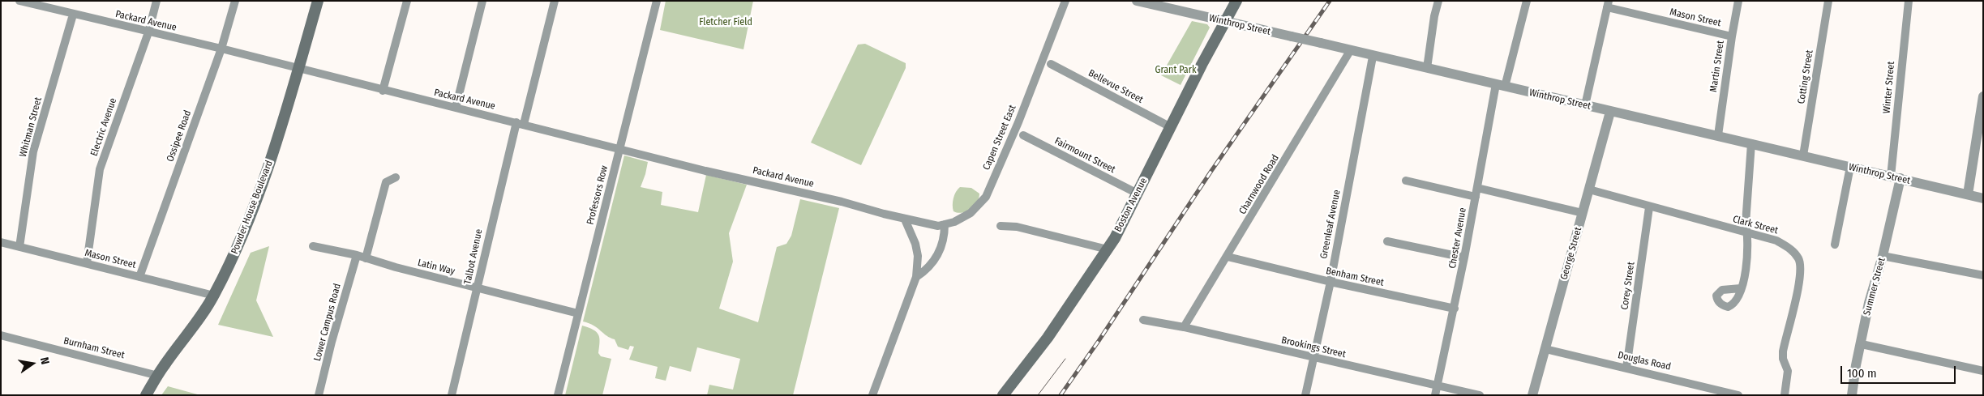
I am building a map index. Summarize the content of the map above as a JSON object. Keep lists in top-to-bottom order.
{
  "streets": {
    "main road": ["Boston Avenue", "Powder House Boulevard"],
    "street": [
      "Mason Street",
      "Packard Avenue",
      "Winthrop Street",
      "Martin Street",
      "Cotting Street",
      "Bellevue Street",
      "Winter Street",
      "Whitman Street",
      "Electric Avenue",
      "Ossipee Road",
      "Capen Street East",
      "Fairmount Street",
      "Charnwood Road",
      "Professors Row",
      "Greenleaf Avenue",
      "Clark Street",
      "Chester Avenue",
      "George Street",
      "Talbot Avenue",
      "Latin Way",
      "Benham Street",
      "Corey Street",
      "Summer Street",
      "Lower Campus Road",
      "Brookings Street",
      "Burnham Street",
      "Douglas Road"
    ]
  },
  "crossings": [
    ["Mason Street", "Martin Street"],
    ["Mason Street", "Whitman Street"],
    ["Mason Street", "Electric Avenue"],
    ["Mason Street", "Ossipee Road"],
    ["Mason Street", "Powder House Boulevard"],
    ["Packard Avenue", "Whitman Street"],
    ["Packard Avenue", "Electric Avenue"],
    ["Packard Avenue", "Ossipee Road"],
    ["Packard Avenue", "Capen Street East"],
    ["Packard Avenue", "Professors Row"],
    ["Packard Avenue", "Powder House Boulevard"],
    ["Packard Avenue", "Talbot Avenue"],
    ["Winthrop Street", "Martin Street"],
    ["Winthrop Street", "Cotting Street"],
    ["Winthrop Street", "Winter Street"],
    ["Winthrop Street", "Charnwood Road"],
    ["Winthrop Street", "Boston Avenue"],
    ["Winthrop Street", "Greenleaf Avenue"],
    ["Winthrop Street", "Chester Avenue"],
    ["Winthrop Street", "George Street"],
    ["Winthrop Street", "Summer Street"],
    ["Bellevue Street", "Boston Avenue"],
    ["Winter Street", "Summer Street"],
    ["Fairmount Street", "Boston Avenue"],
    ["Charnwood Road", "Benham Street"],
    ["Charnwood Road", "Brookings Street"],
    ["Professors Row", "Latin Way"],
    ["Powder House Boulevard", "Burnham Street"],
    ["Greenleaf Avenue", "Benham Street"],
    ["Greenleaf Avenue", "Brookings Street"],
    ["Clark Street", "George Street"],
    ["Clark Street", "Corey Street"],
    ["Chester Avenue", "Benham Street"],
    ["Chester Avenue", "Brookings Street"],
    ["George Street", "Douglas Road"],
    ["Talbot Avenue", "Latin Way"],
    ["Latin Way", "Lower Campus Road"],
    ["Corey Street", "Douglas Road"]
  ],
  "parks": ["Fletcher Field", "Grant Park"],
  "scale_bar": "100 m",
  "north": "right"
}
